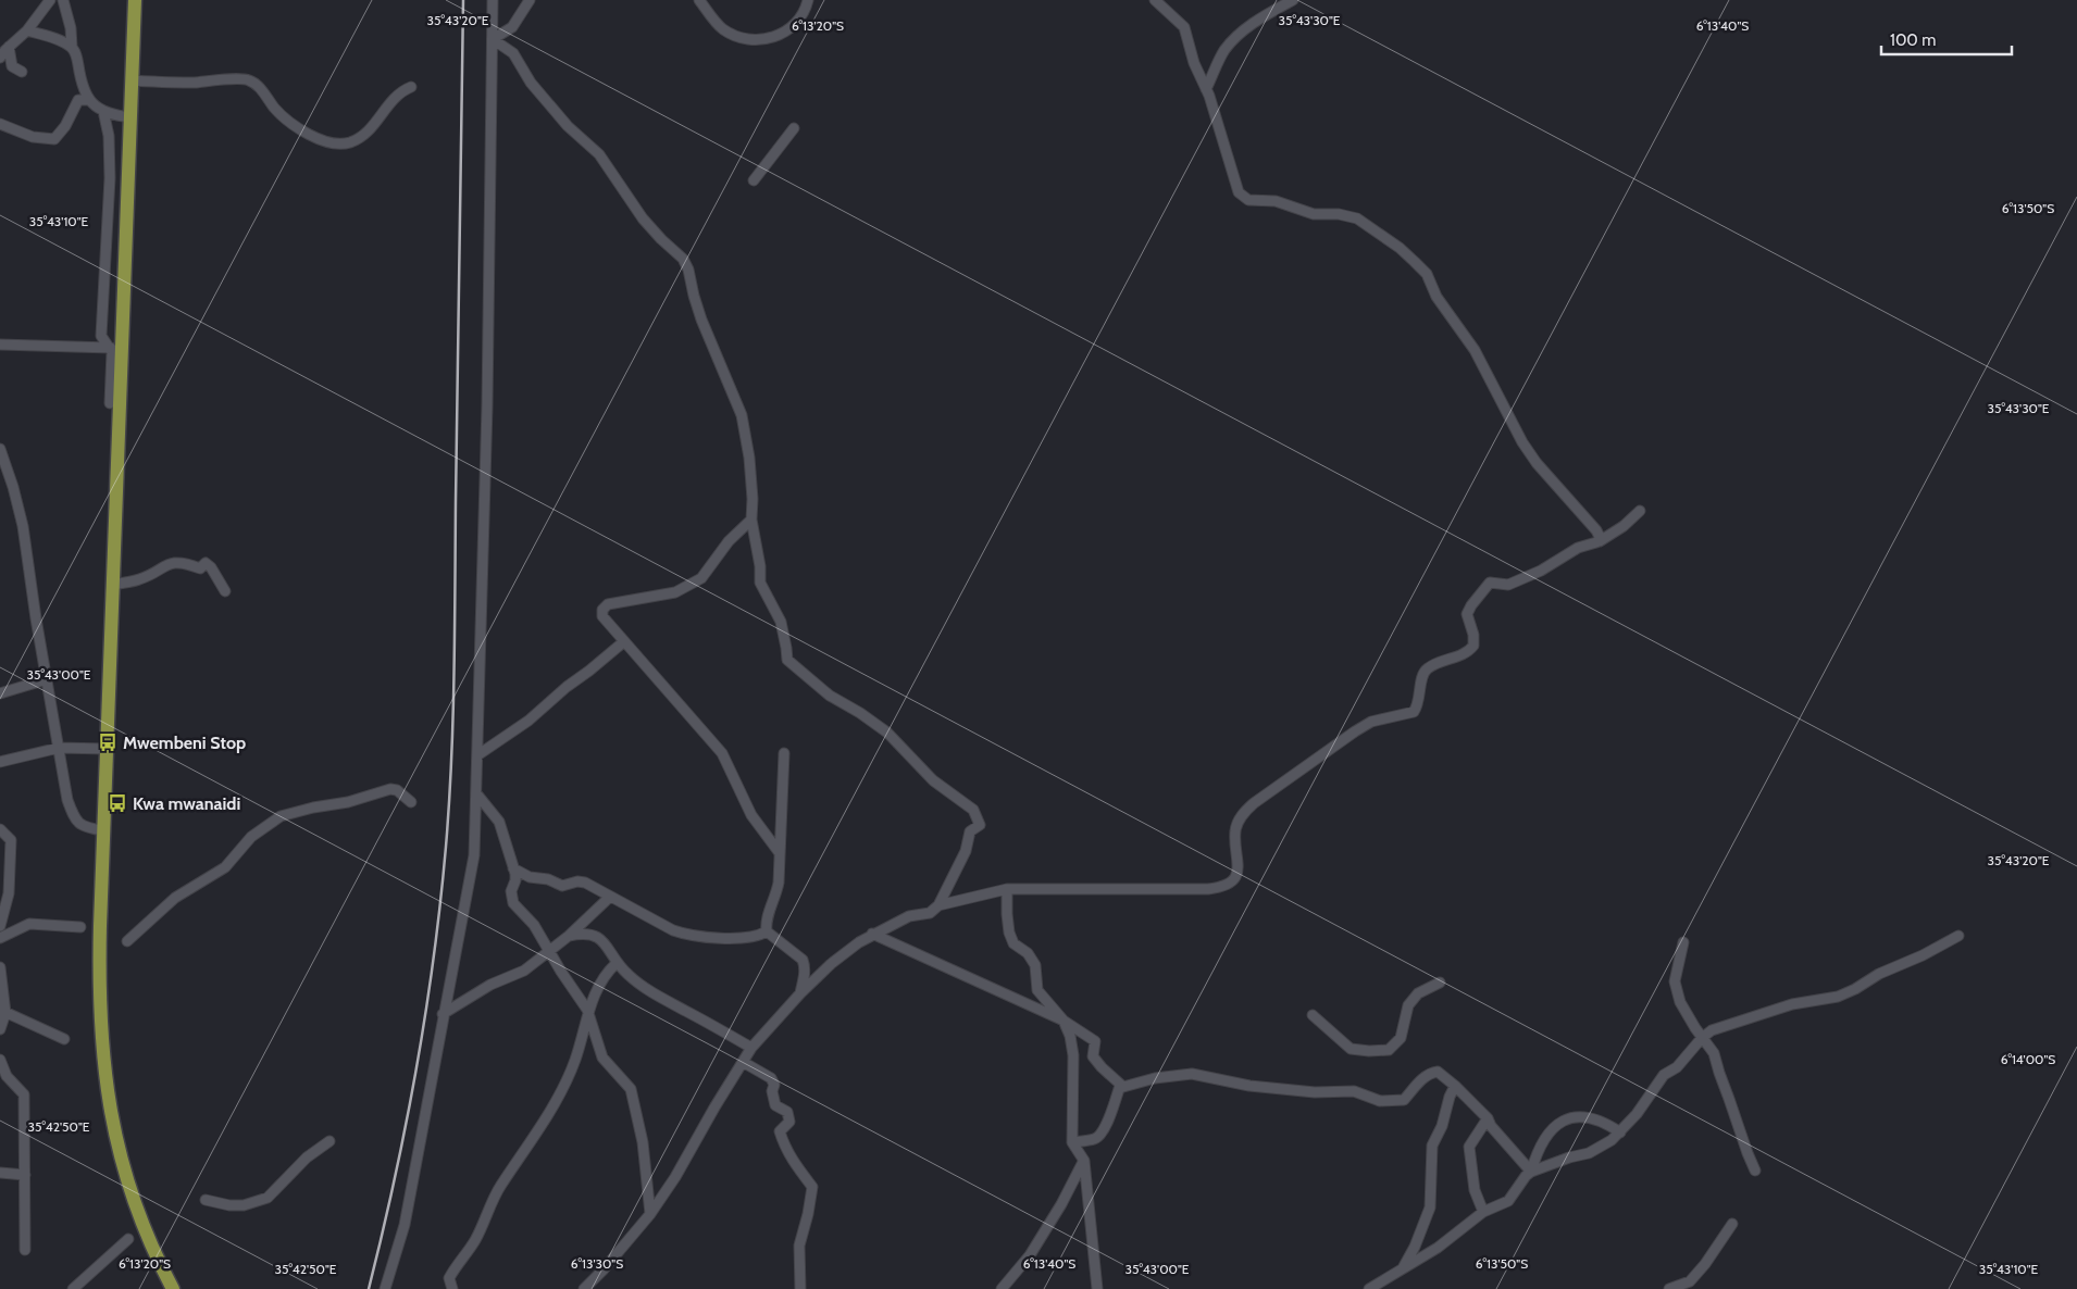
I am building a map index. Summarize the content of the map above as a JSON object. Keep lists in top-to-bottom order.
{
  "places": {
    "bus stop": ["Mwembeni Stop", "Kwa mwanaidi"]
  },
  "scale_bar": "100 m",
  "coordinates": [
    "35°43'20\"E",
    "35°43'30\"E",
    "6°13'20\"S",
    "6°13'40\"S",
    "6°13'50\"S",
    "35°43'10\"E",
    "35°43'00\"E",
    "6°14'00\"S",
    "35°42'50\"E",
    "6°13'30\"S"
  ]
}
